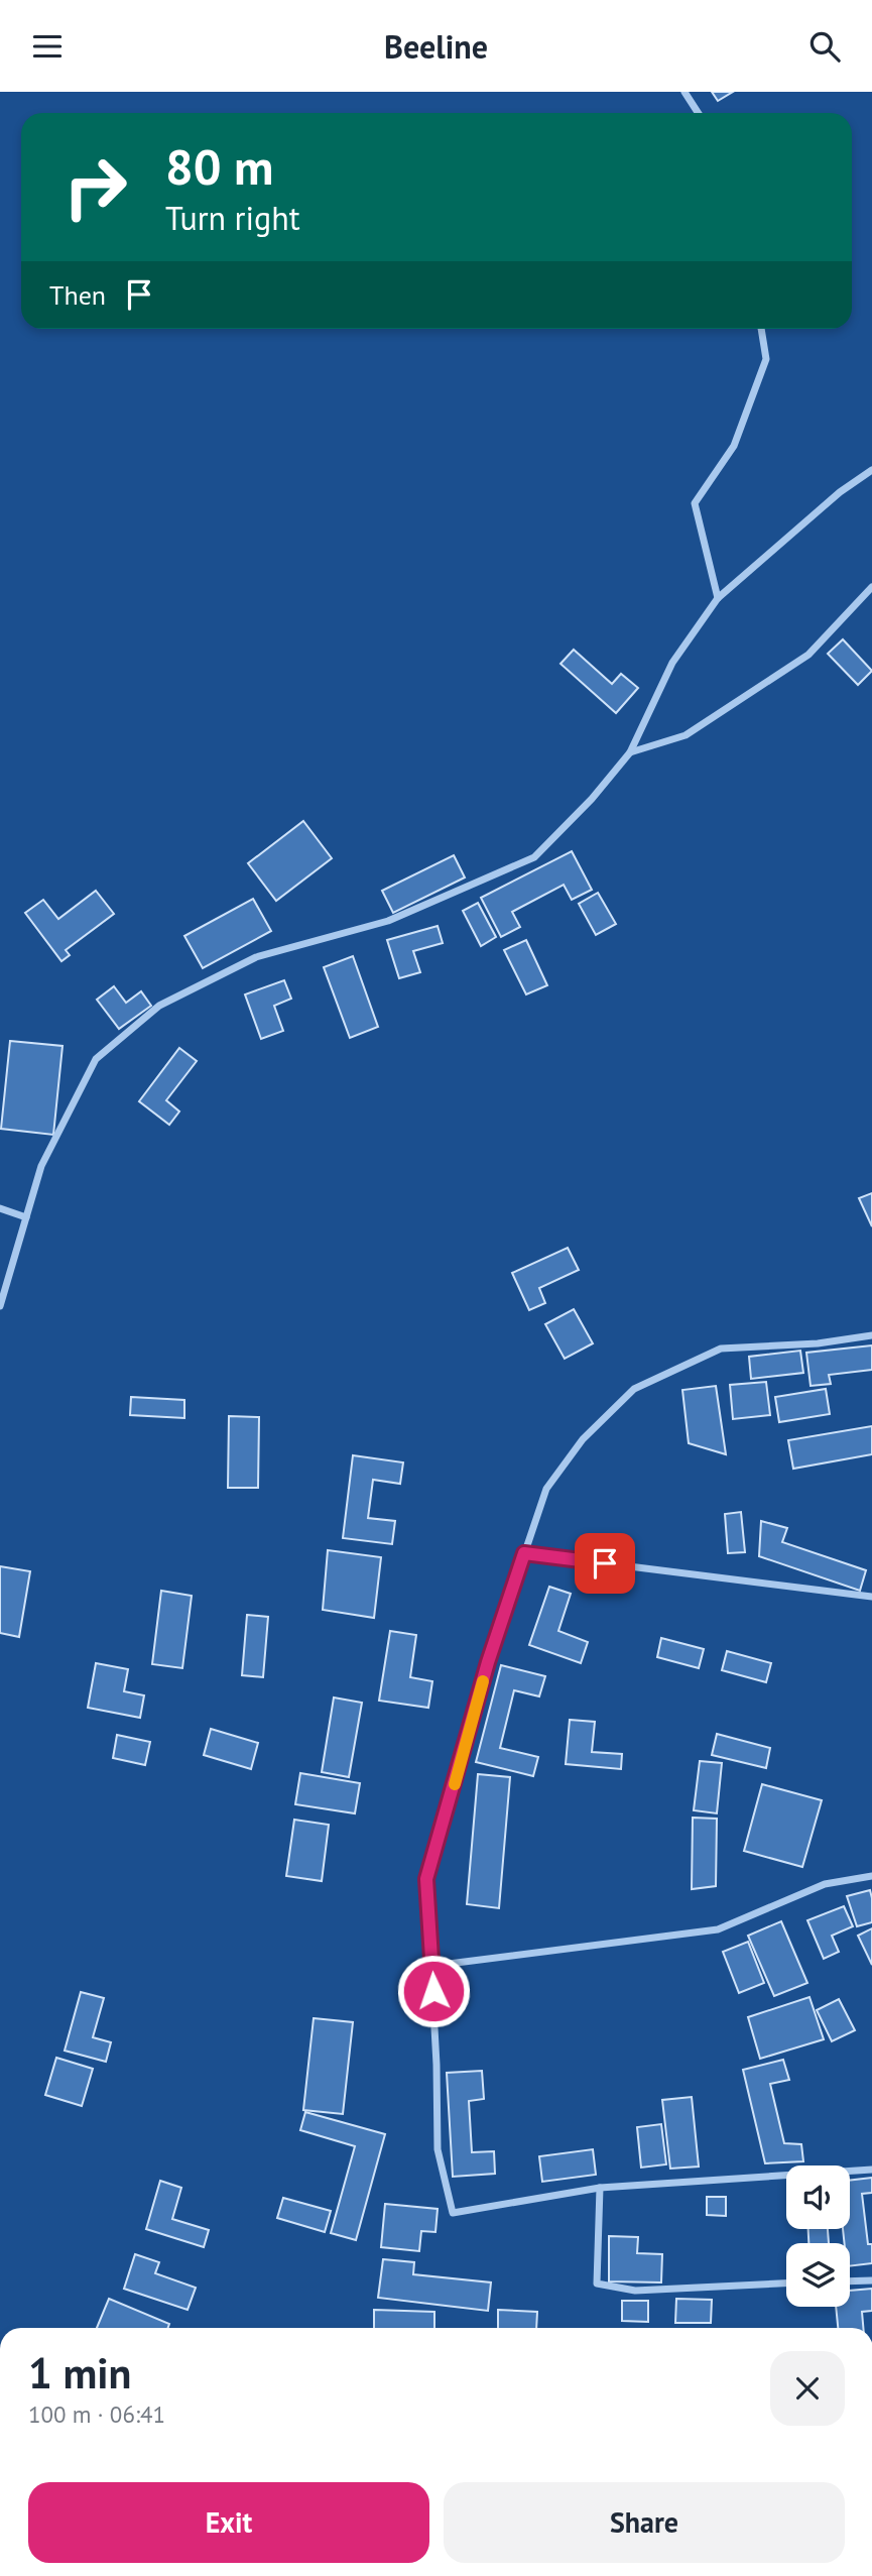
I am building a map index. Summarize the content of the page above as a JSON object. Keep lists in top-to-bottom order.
{
  "page": {
    "header": "Beeline",
    "turn": ["80 m", "Turn right"],
    "then": "Then",
    "heading": ["1 min", "100 m · 06:41"],
    "buttons": ["Exit", "Share"]
  }
}
